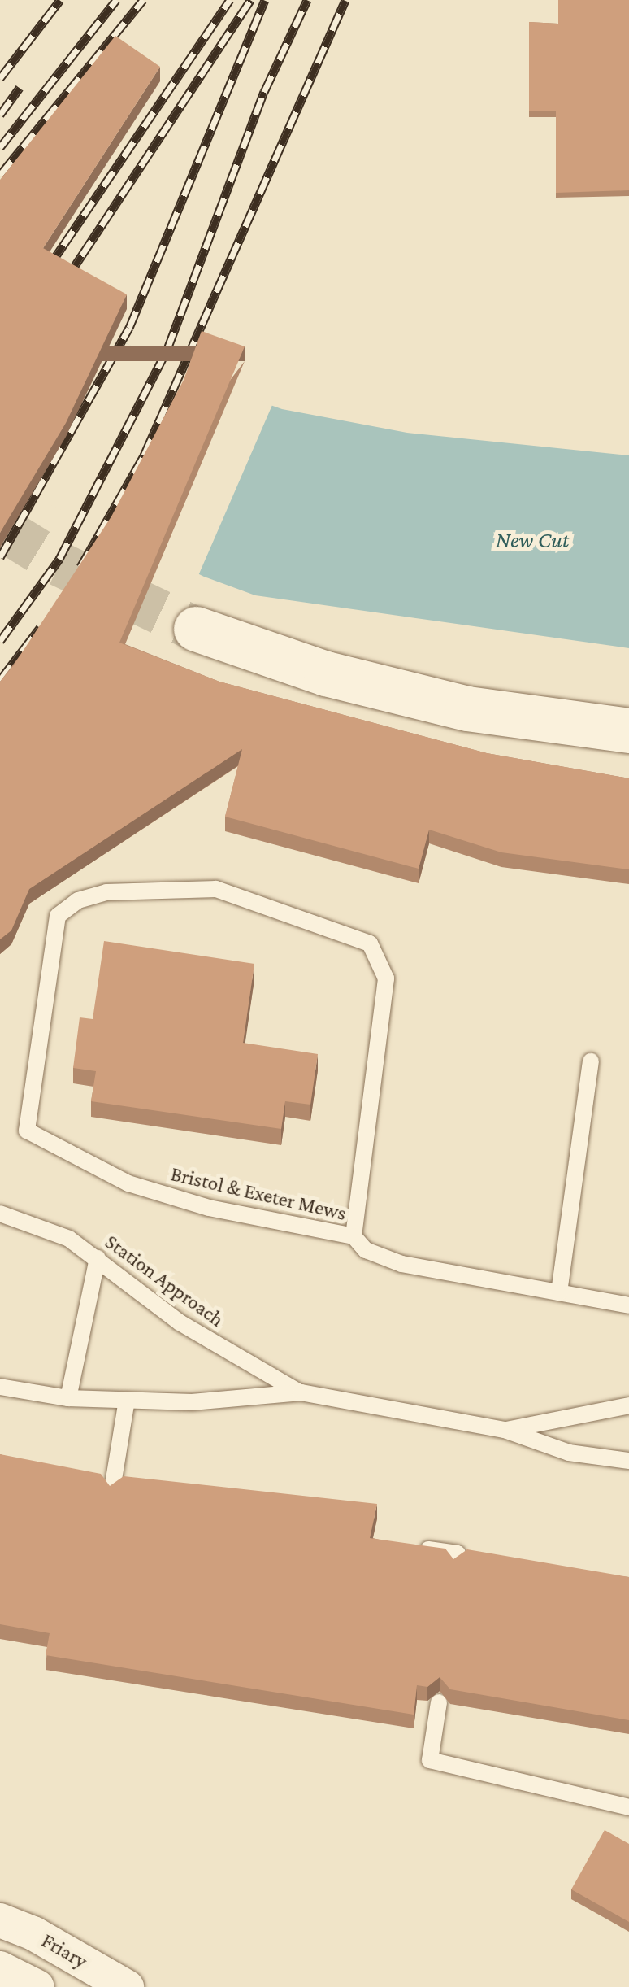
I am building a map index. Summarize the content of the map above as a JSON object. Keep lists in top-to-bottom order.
{
  "streets": {
    "street": ["Friary"],
    "lane": ["Bristol & Exeter Mews", "Station Approach"]
  },
  "water": ["New Cut"]
}
